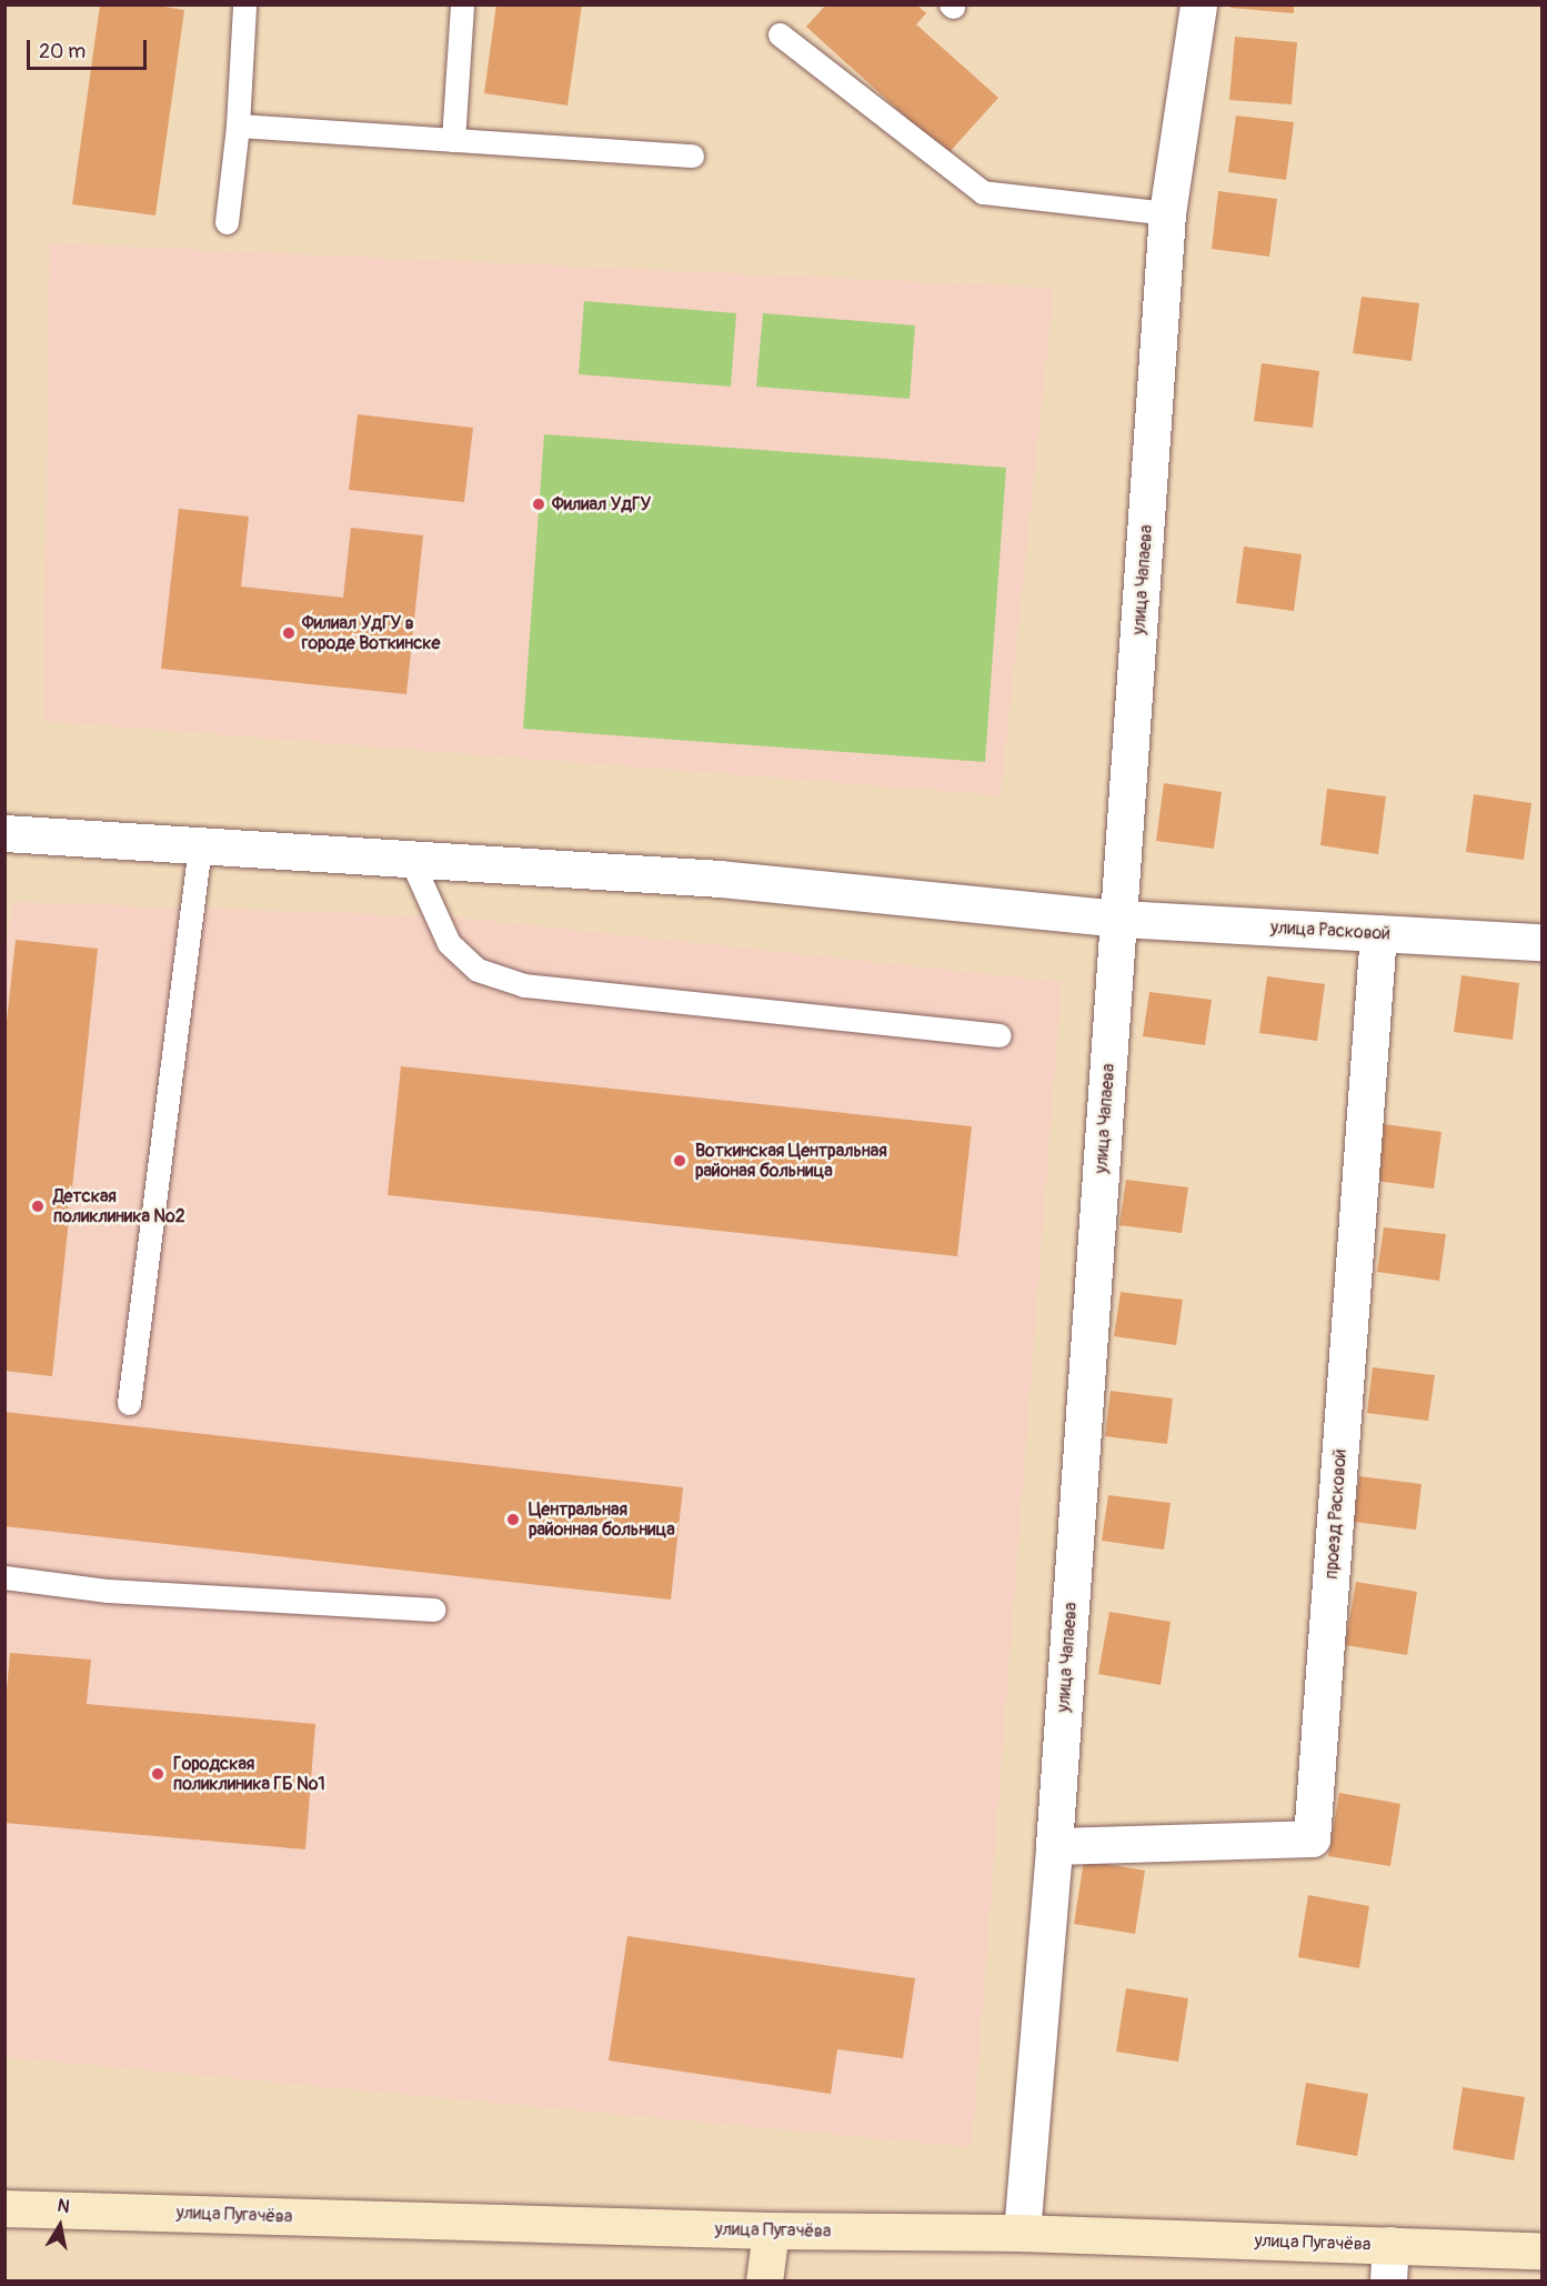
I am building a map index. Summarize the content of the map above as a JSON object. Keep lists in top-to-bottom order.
{
  "streets": {
    "main road": ["улица Пугачёва"],
    "street": ["улица Чапаева", "улица Расковой", "проезд Расковой"]
  },
  "crossings": [
    ["улица Чапаева", "улица Расковой"],
    ["улица Чапаева", "проезд Расковой"],
    ["улица Чапаева", "улица Пугачёва"],
    ["улица Расковой", "проезд Расковой"]
  ],
  "places": [
    "Филиал УдГУ",
    "Филиал УдГУ в городе Воткинске",
    "Воткинская Центральная районая больница",
    "Детская поликлиника №2",
    "Центральная районная больница",
    "Городская поликлиника ГБ №1"
  ],
  "scale_bar": "20 m",
  "north": "top"
}
